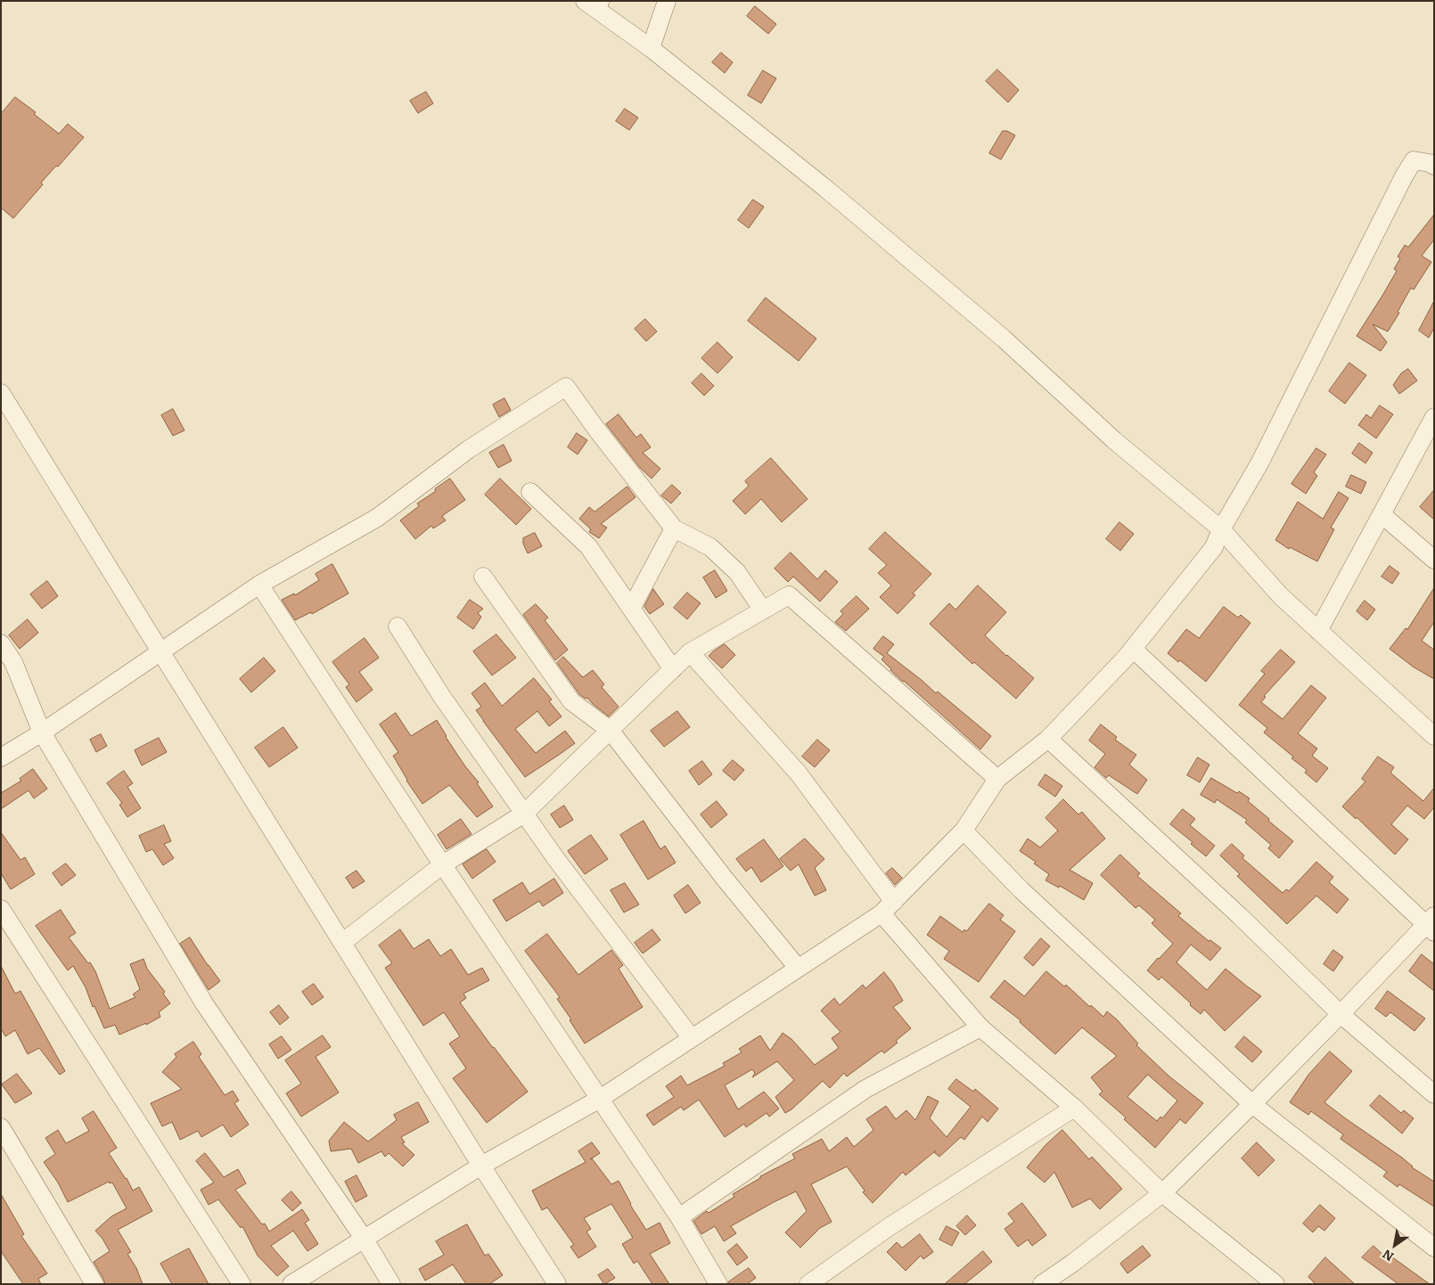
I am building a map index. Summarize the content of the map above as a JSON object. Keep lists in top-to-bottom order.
{
  "north": "bottom left"
}
